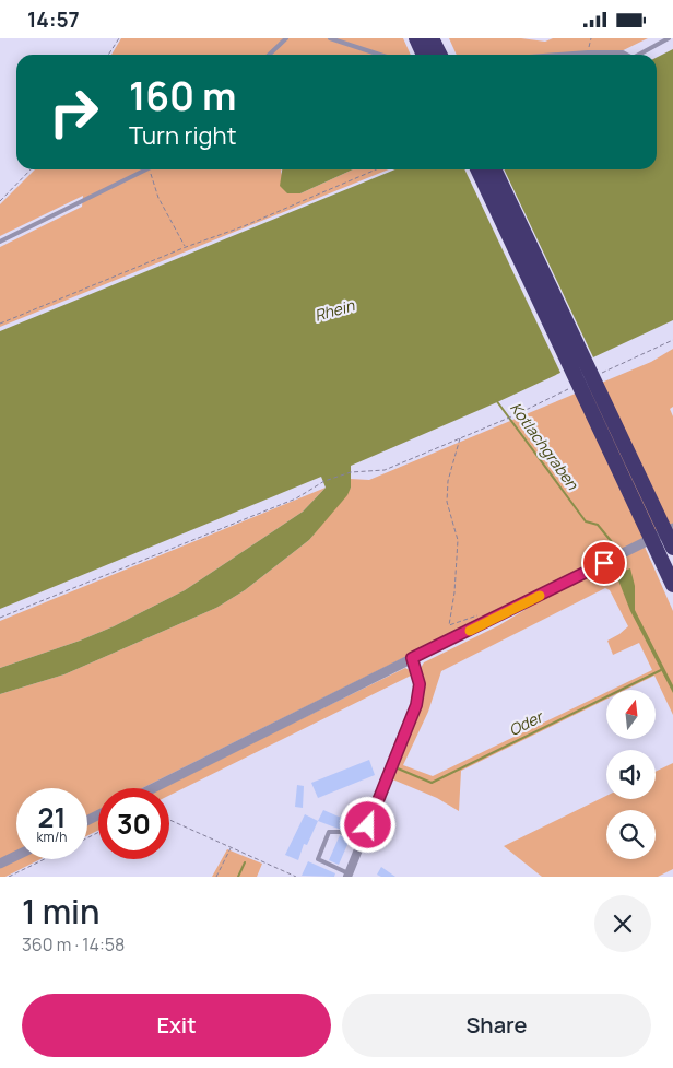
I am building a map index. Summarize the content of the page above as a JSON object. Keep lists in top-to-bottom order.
{
  "water": ["Rhein", "Kotlachgraben", "Oder"],
  "north": "top",
  "page": {
    "status": "14:57",
    "turn": ["160 m", "Turn right"],
    "speed": "21 km/h",
    "limit": "30",
    "heading": ["1 min", "360 m · 14:58"],
    "buttons": ["Exit", "Share"]
  }
}
